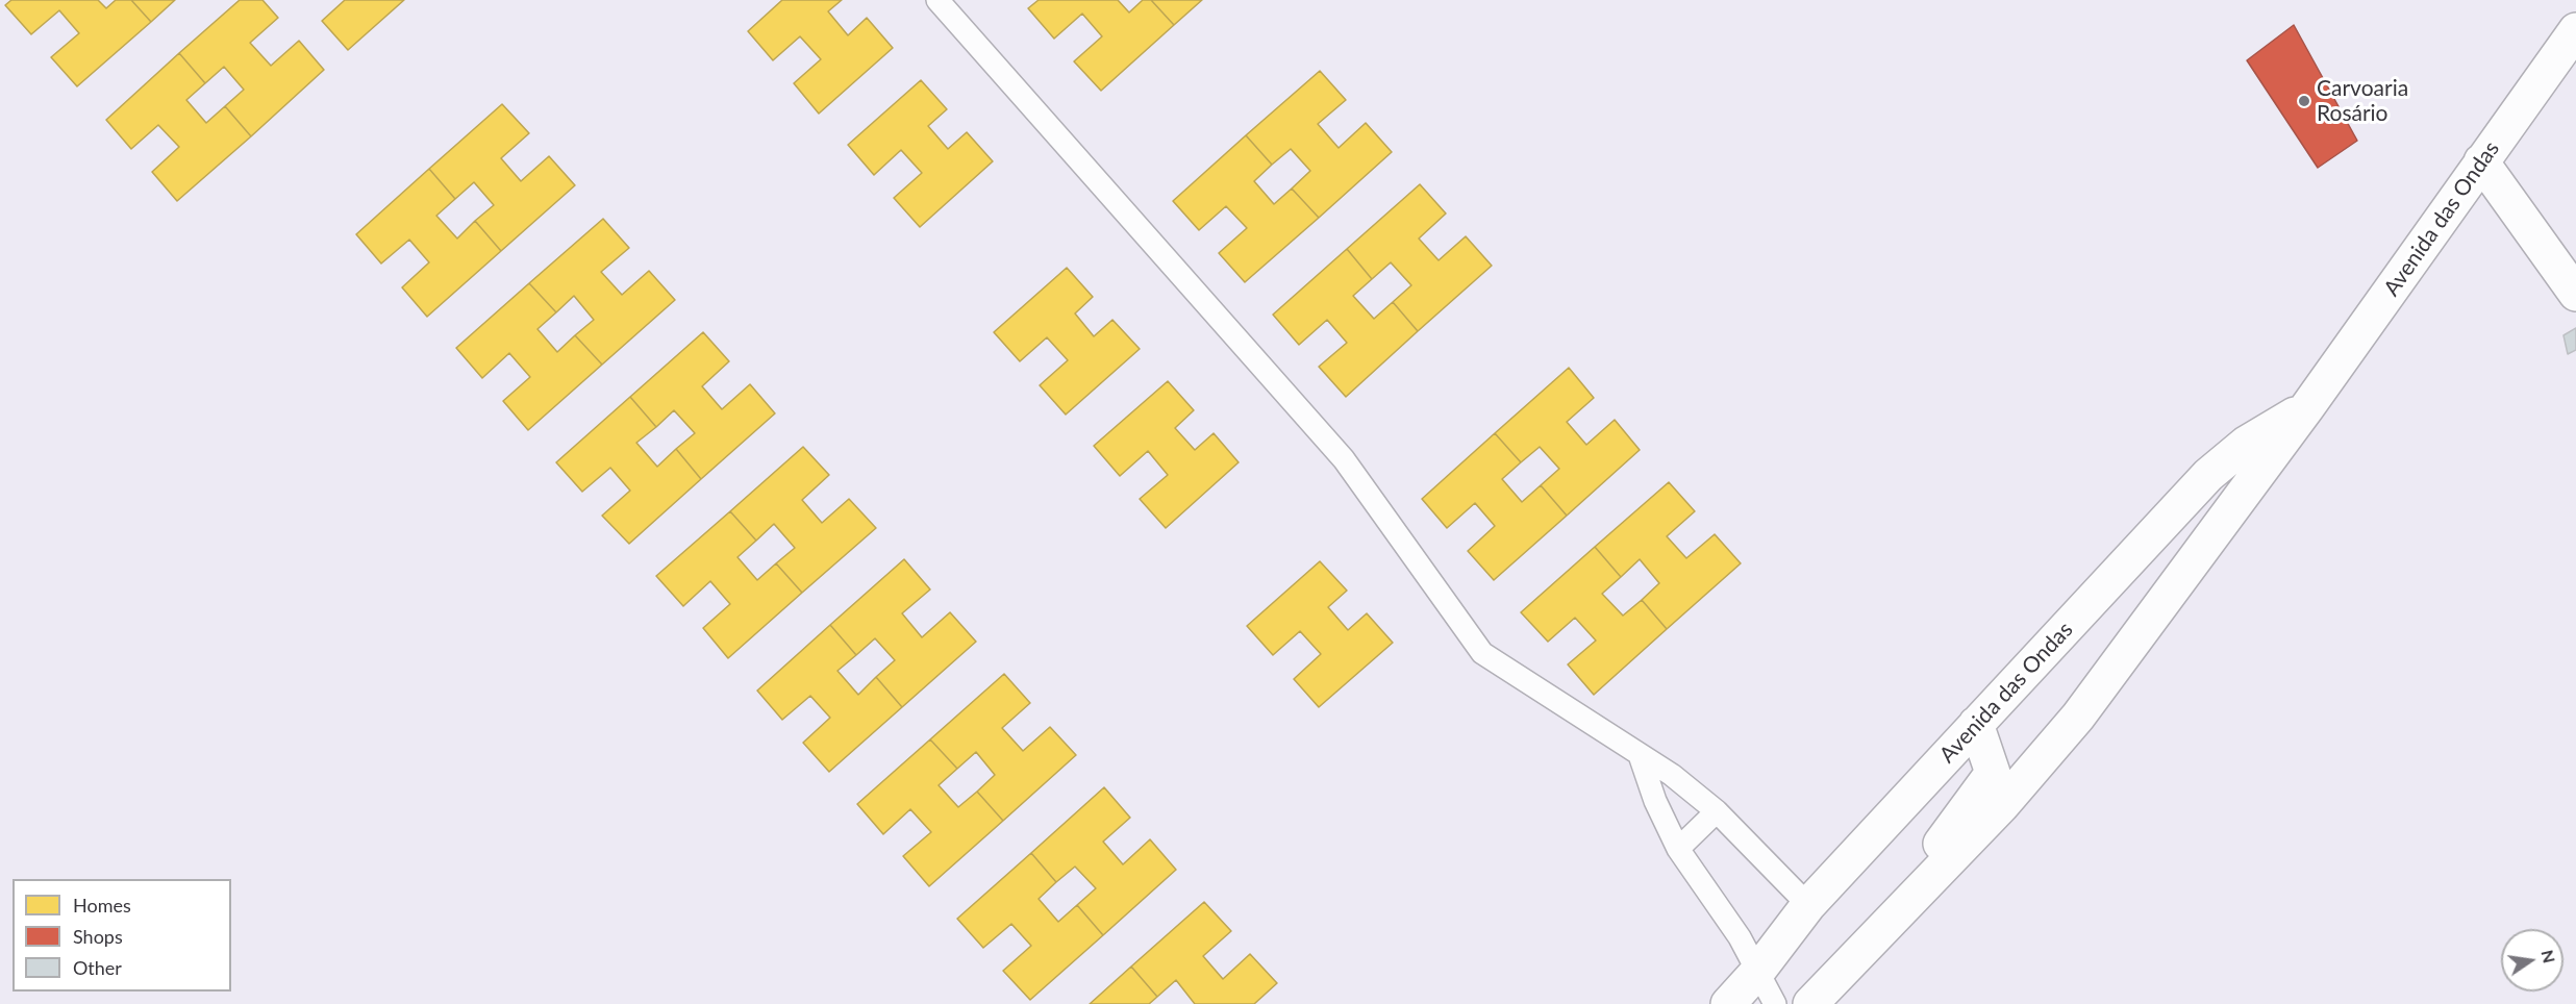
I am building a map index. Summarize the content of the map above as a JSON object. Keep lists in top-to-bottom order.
{
  "streets": {
    "street": ["Avenida das Ondas"]
  },
  "places": ["Carvoaria Rosário"],
  "legend": ["Homes", "Shops", "Other"],
  "north": "right"
}
